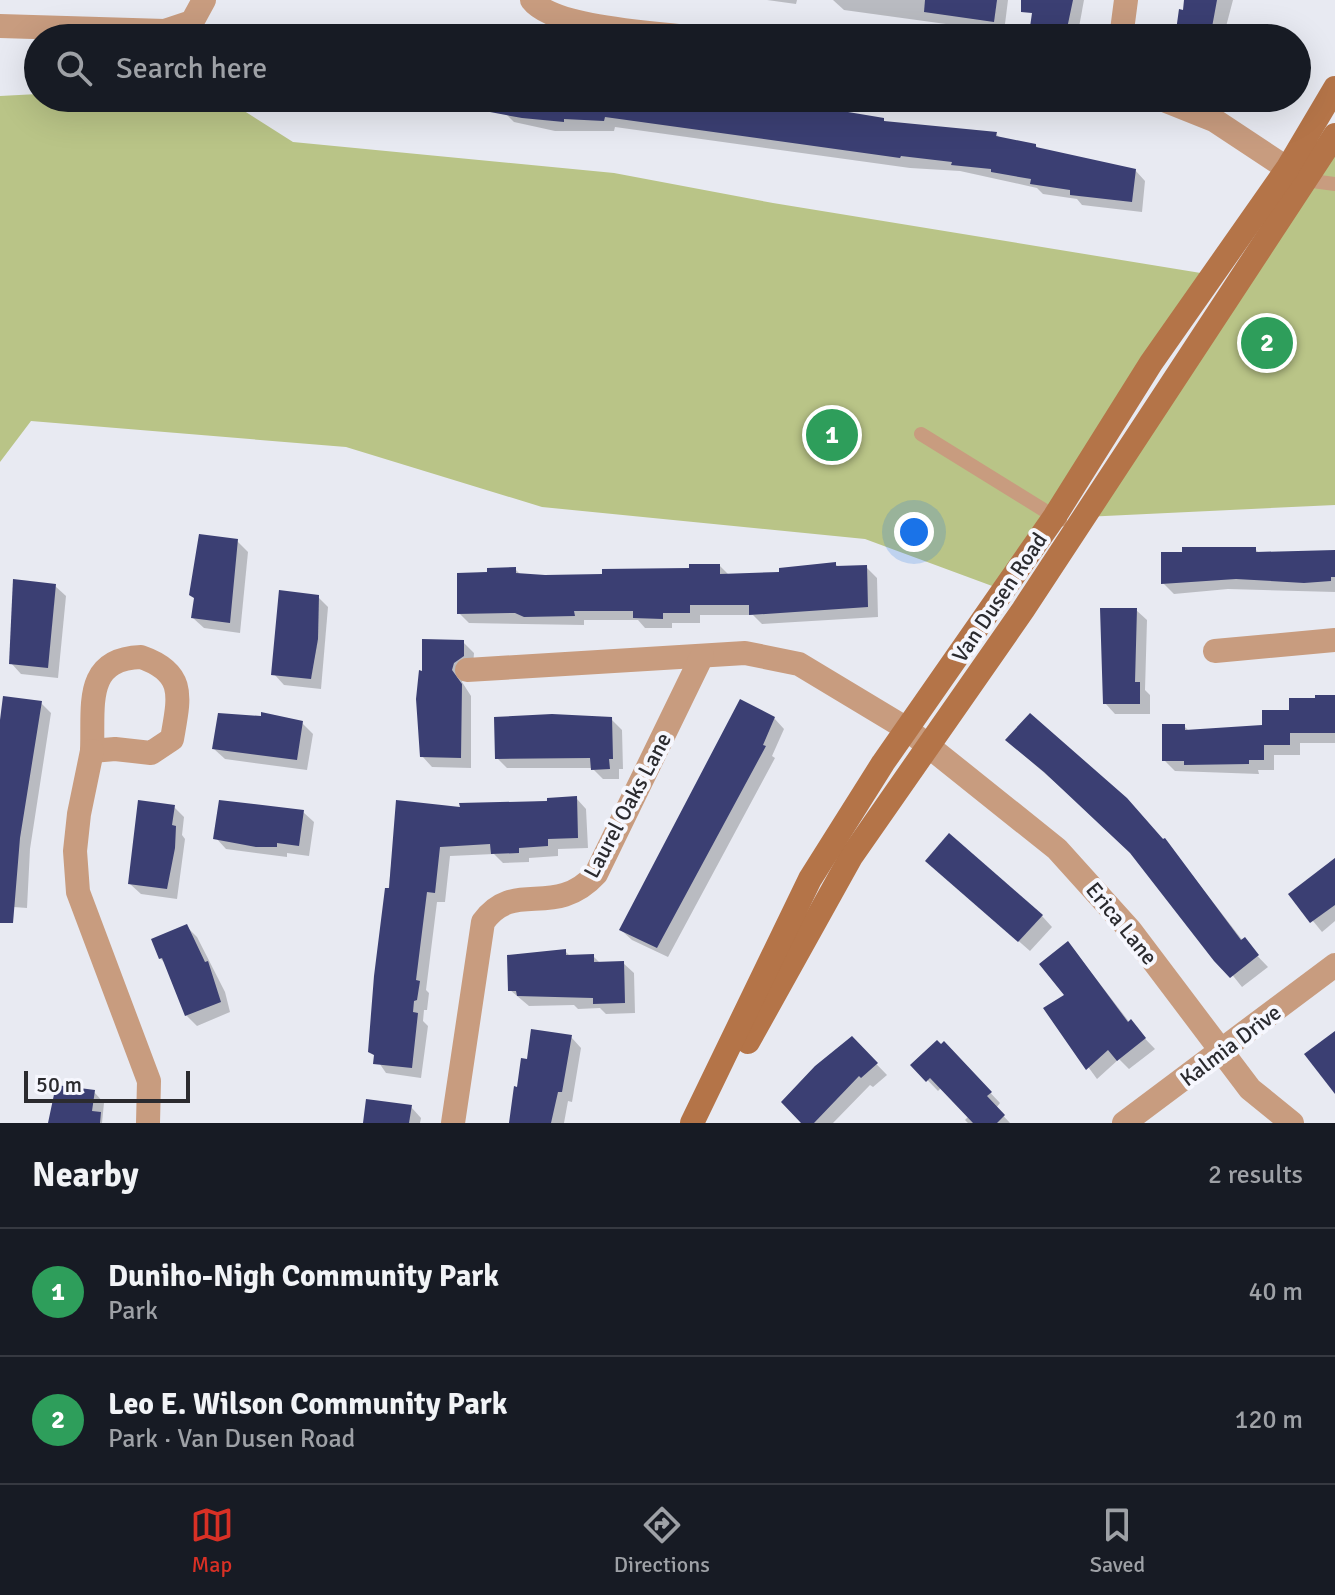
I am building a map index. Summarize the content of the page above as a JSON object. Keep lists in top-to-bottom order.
{
  "streets": {
    "main road": ["Van Dusen Road"],
    "street": ["Laurel Oaks Lane", "Erica Lane", "Kalmia Drive"]
  },
  "crossings": [
    ["Van Dusen Road", "Erica Lane"],
    ["Erica Lane", "Kalmia Drive"]
  ],
  "scale_bar": "50 m",
  "page": {
    "search": "Search here",
    "pins": ["2", "1"],
    "scale": "50 m",
    "heading": ["Nearby", "2 results"],
    "list": [
      {
        "mark": "1",
        "name": "Duniho-Nigh Community Park",
        "note": "Park",
        "value": "40 m"
      },
      {
        "mark": "2",
        "name": "Leo E. Wilson Community Park",
        "note": "Park · Van Dusen Road",
        "value": "120 m"
      }
    ],
    "nav": ["Map", "Directions", "Saved"]
  }
}
